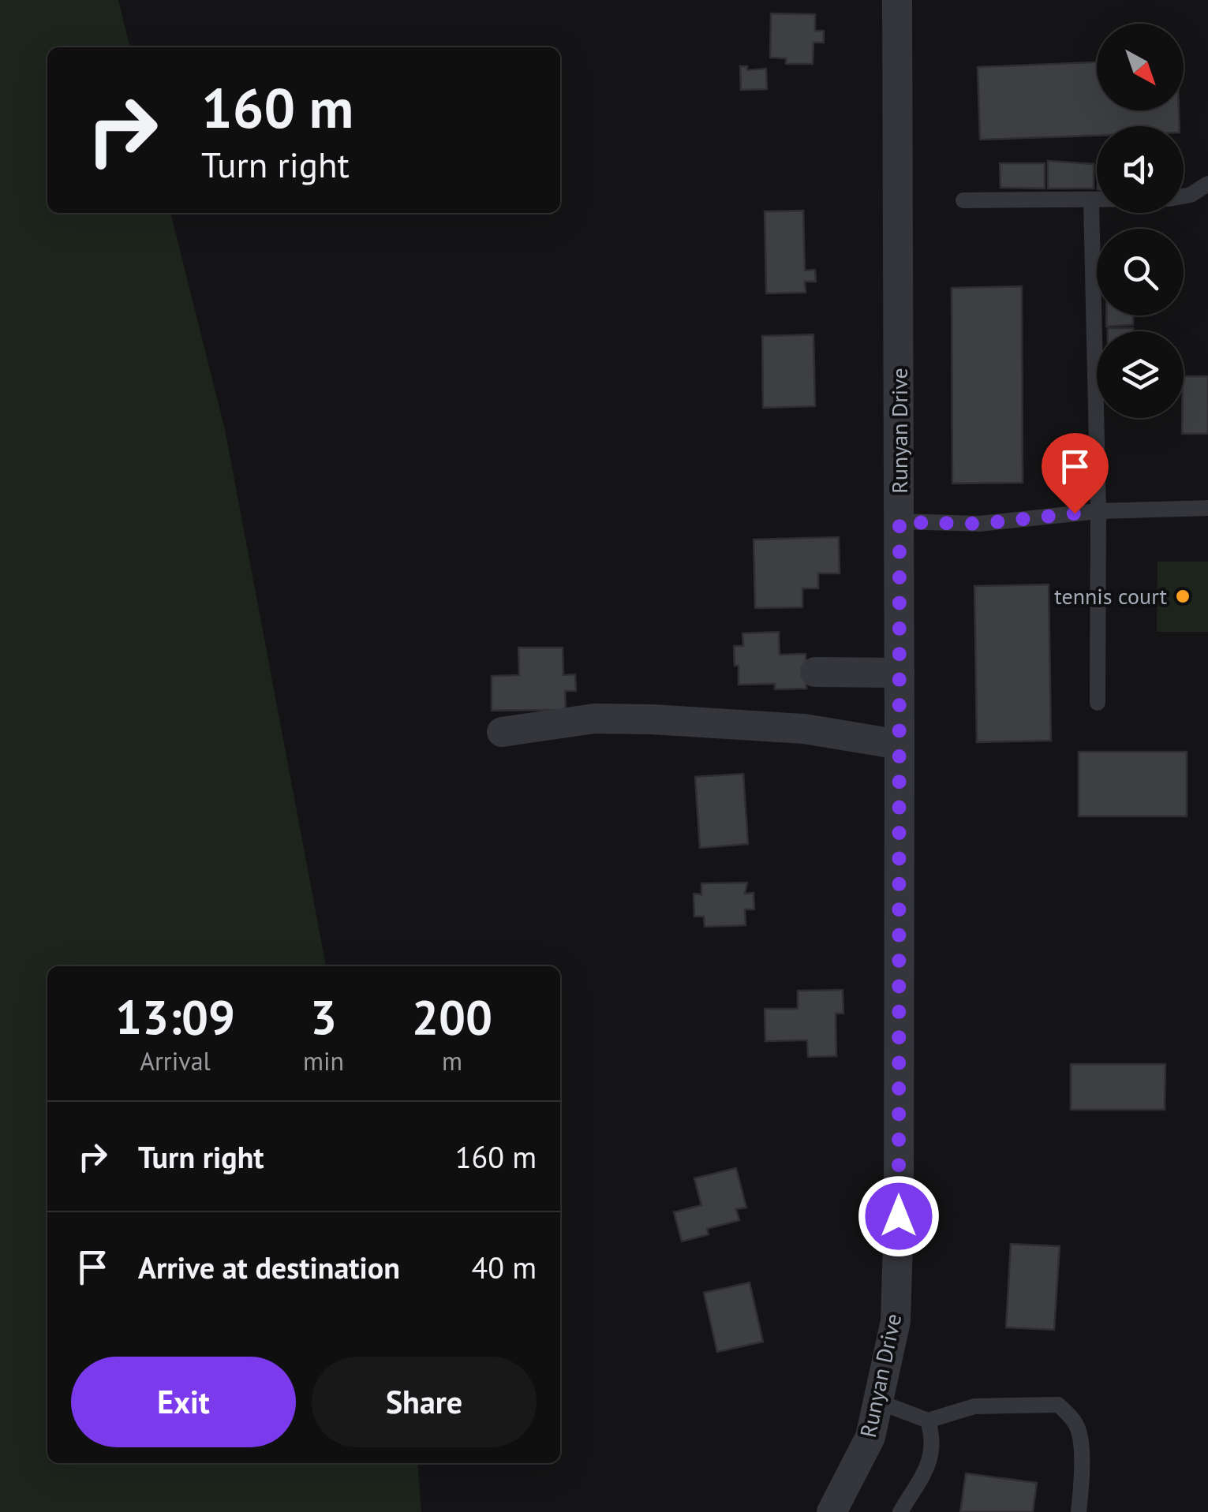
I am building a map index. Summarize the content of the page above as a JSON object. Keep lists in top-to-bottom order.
{
  "streets": {
    "street": ["Runyan Drive"]
  },
  "places": ["tennis court"],
  "north": "bottom right",
  "page": {
    "turn": ["160 m", "Turn right"],
    "eta": [
      "13:09",
      "Arrival",
      "3",
      "min",
      "200",
      "m"
    ],
    "list": [
      {
        "name": "Turn right",
        "value": "160 m"
      },
      {
        "name": "Arrive at destination",
        "value": "40 m"
      }
    ],
    "buttons": ["Exit", "Share"]
  }
}
